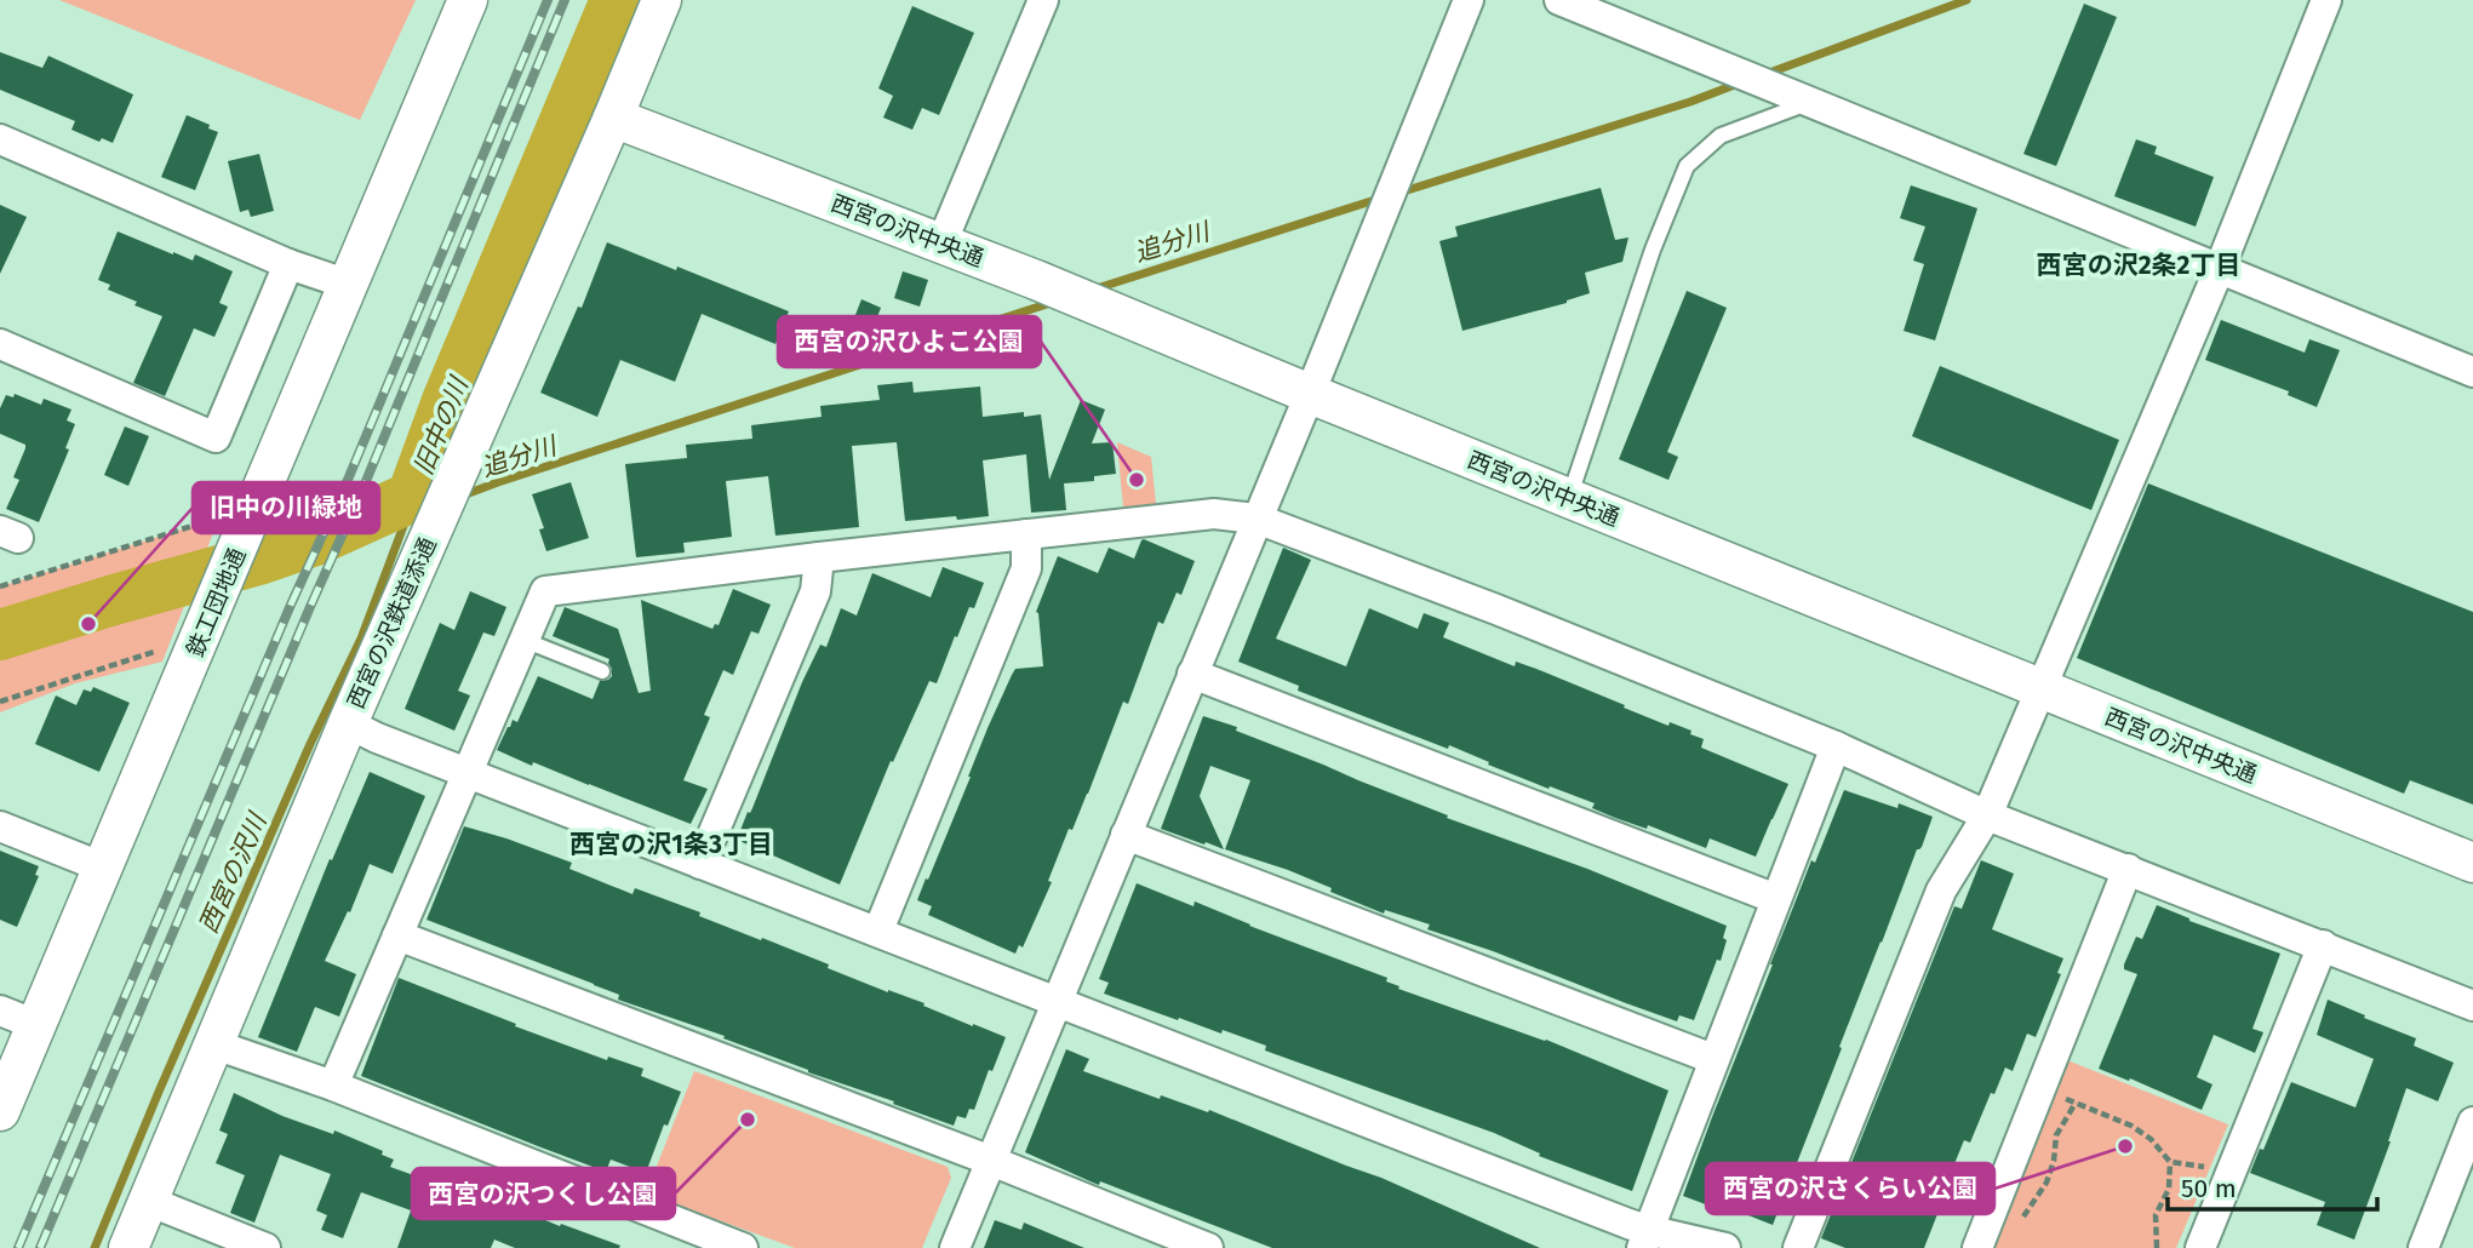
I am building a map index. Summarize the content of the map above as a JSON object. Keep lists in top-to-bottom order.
{
  "streets": {
    "street": ["西宮の沢中央通", "鉄工団地通", "西宮の沢鉄道添通"]
  },
  "crossings": [
    ["西宮の沢中央通", "西宮の沢鉄道添通"]
  ],
  "districts": ["西宮の沢2条2丁目", "西宮の沢1条3丁目"],
  "water": ["追分川", "旧中の川", "西宮の沢川"],
  "places": [
    "西宮の沢ひよこ公園",
    "旧中の川緑地",
    "西宮の沢つくし公園",
    "西宮の沢さくらい公園"
  ],
  "scale_bar": "50 m"
}
